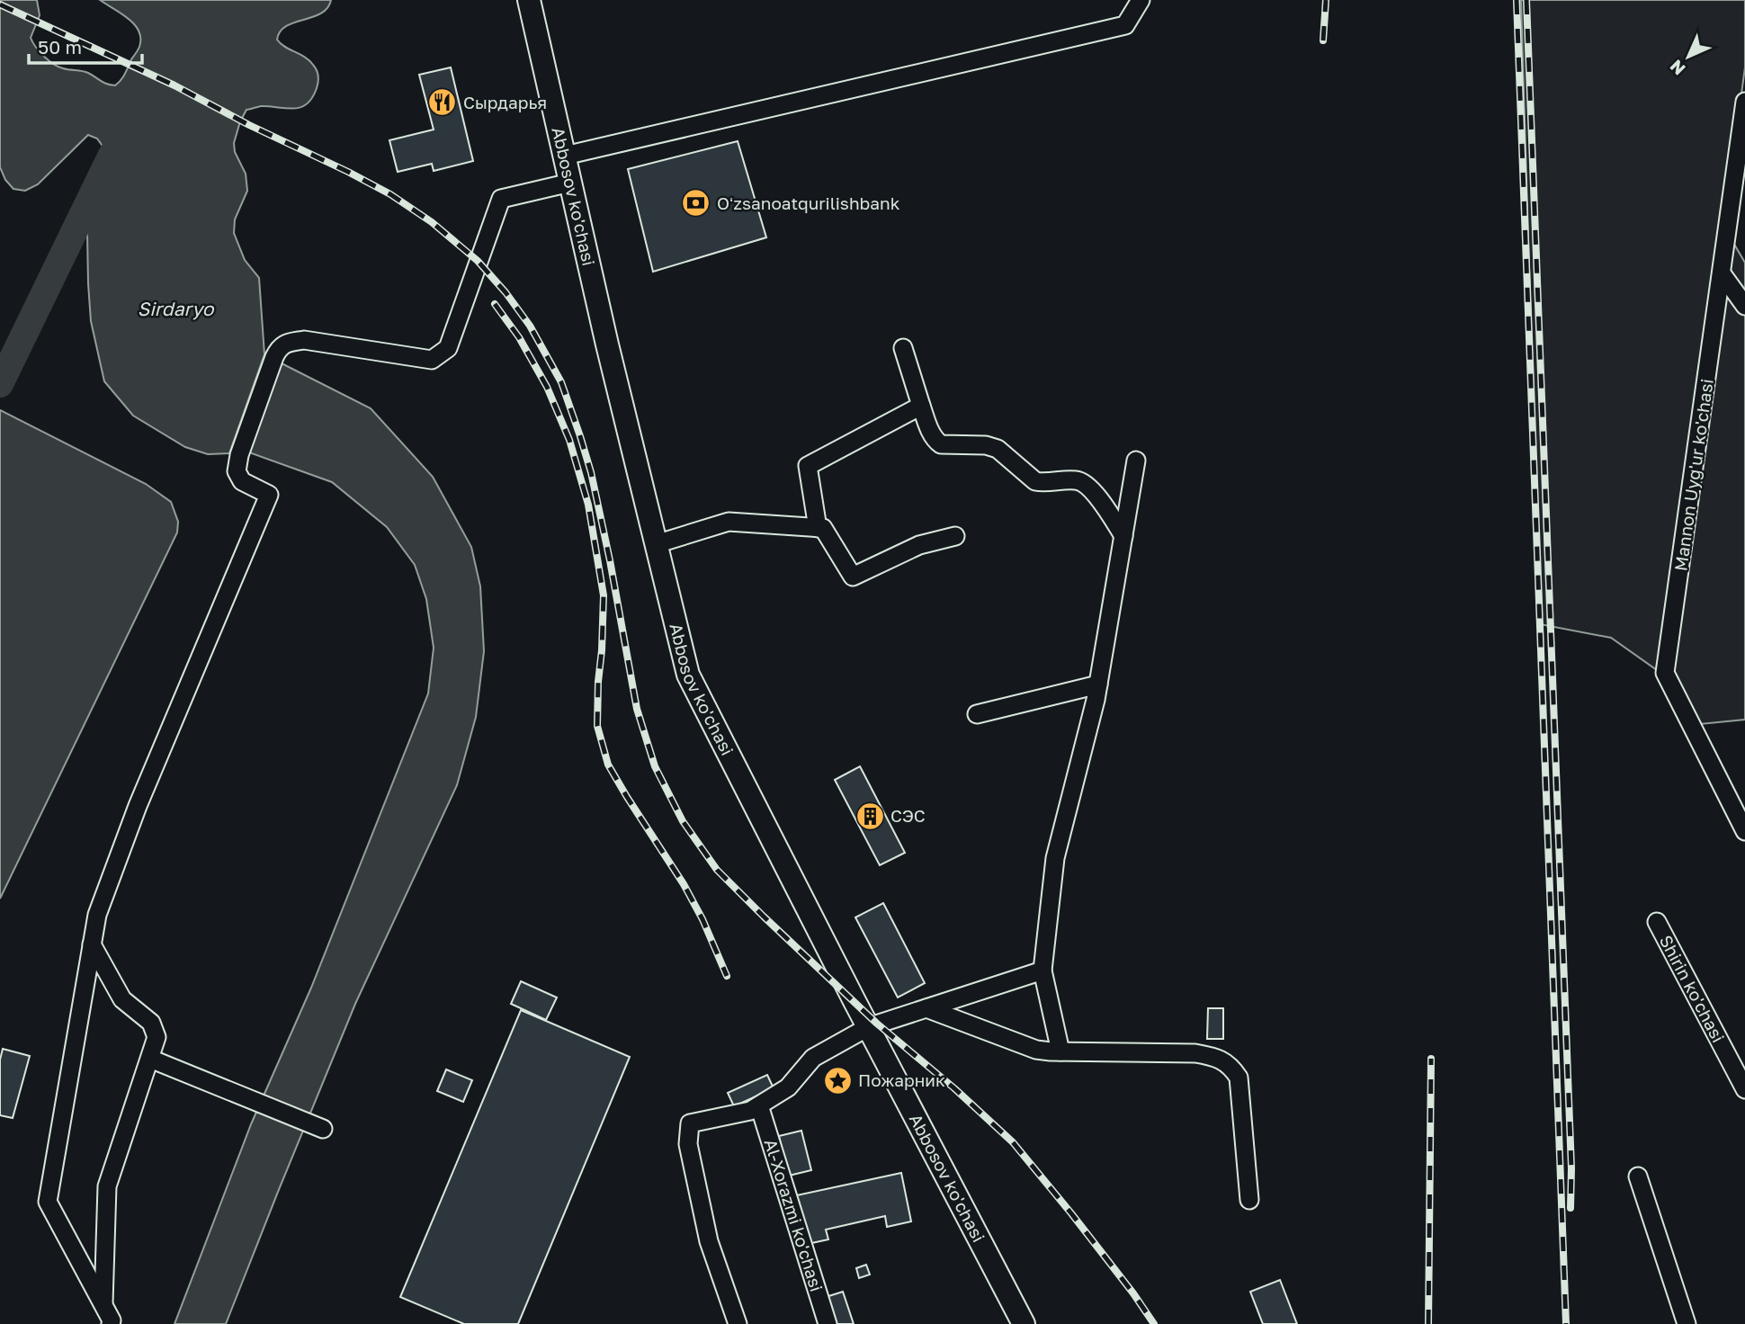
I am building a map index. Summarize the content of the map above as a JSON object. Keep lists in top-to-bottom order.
{
  "streets": {
    "main road": ["Abbosov ko'chasi"],
    "street": ["Mannon Uyg'ur ko'chasi", "Shirin ko'chasi", "Al-Xorazmi ko'chasi"]
  },
  "water": ["Sirdaryo"],
  "places": {
    "restaurant": ["Сырдарья"],
    "bank": ["Oʻzsanoatqurilishbank"],
    "building": ["СЭС"],
    "place": ["Пожарник"]
  },
  "scale_bar": "50 m",
  "north": "bottom left"
}
